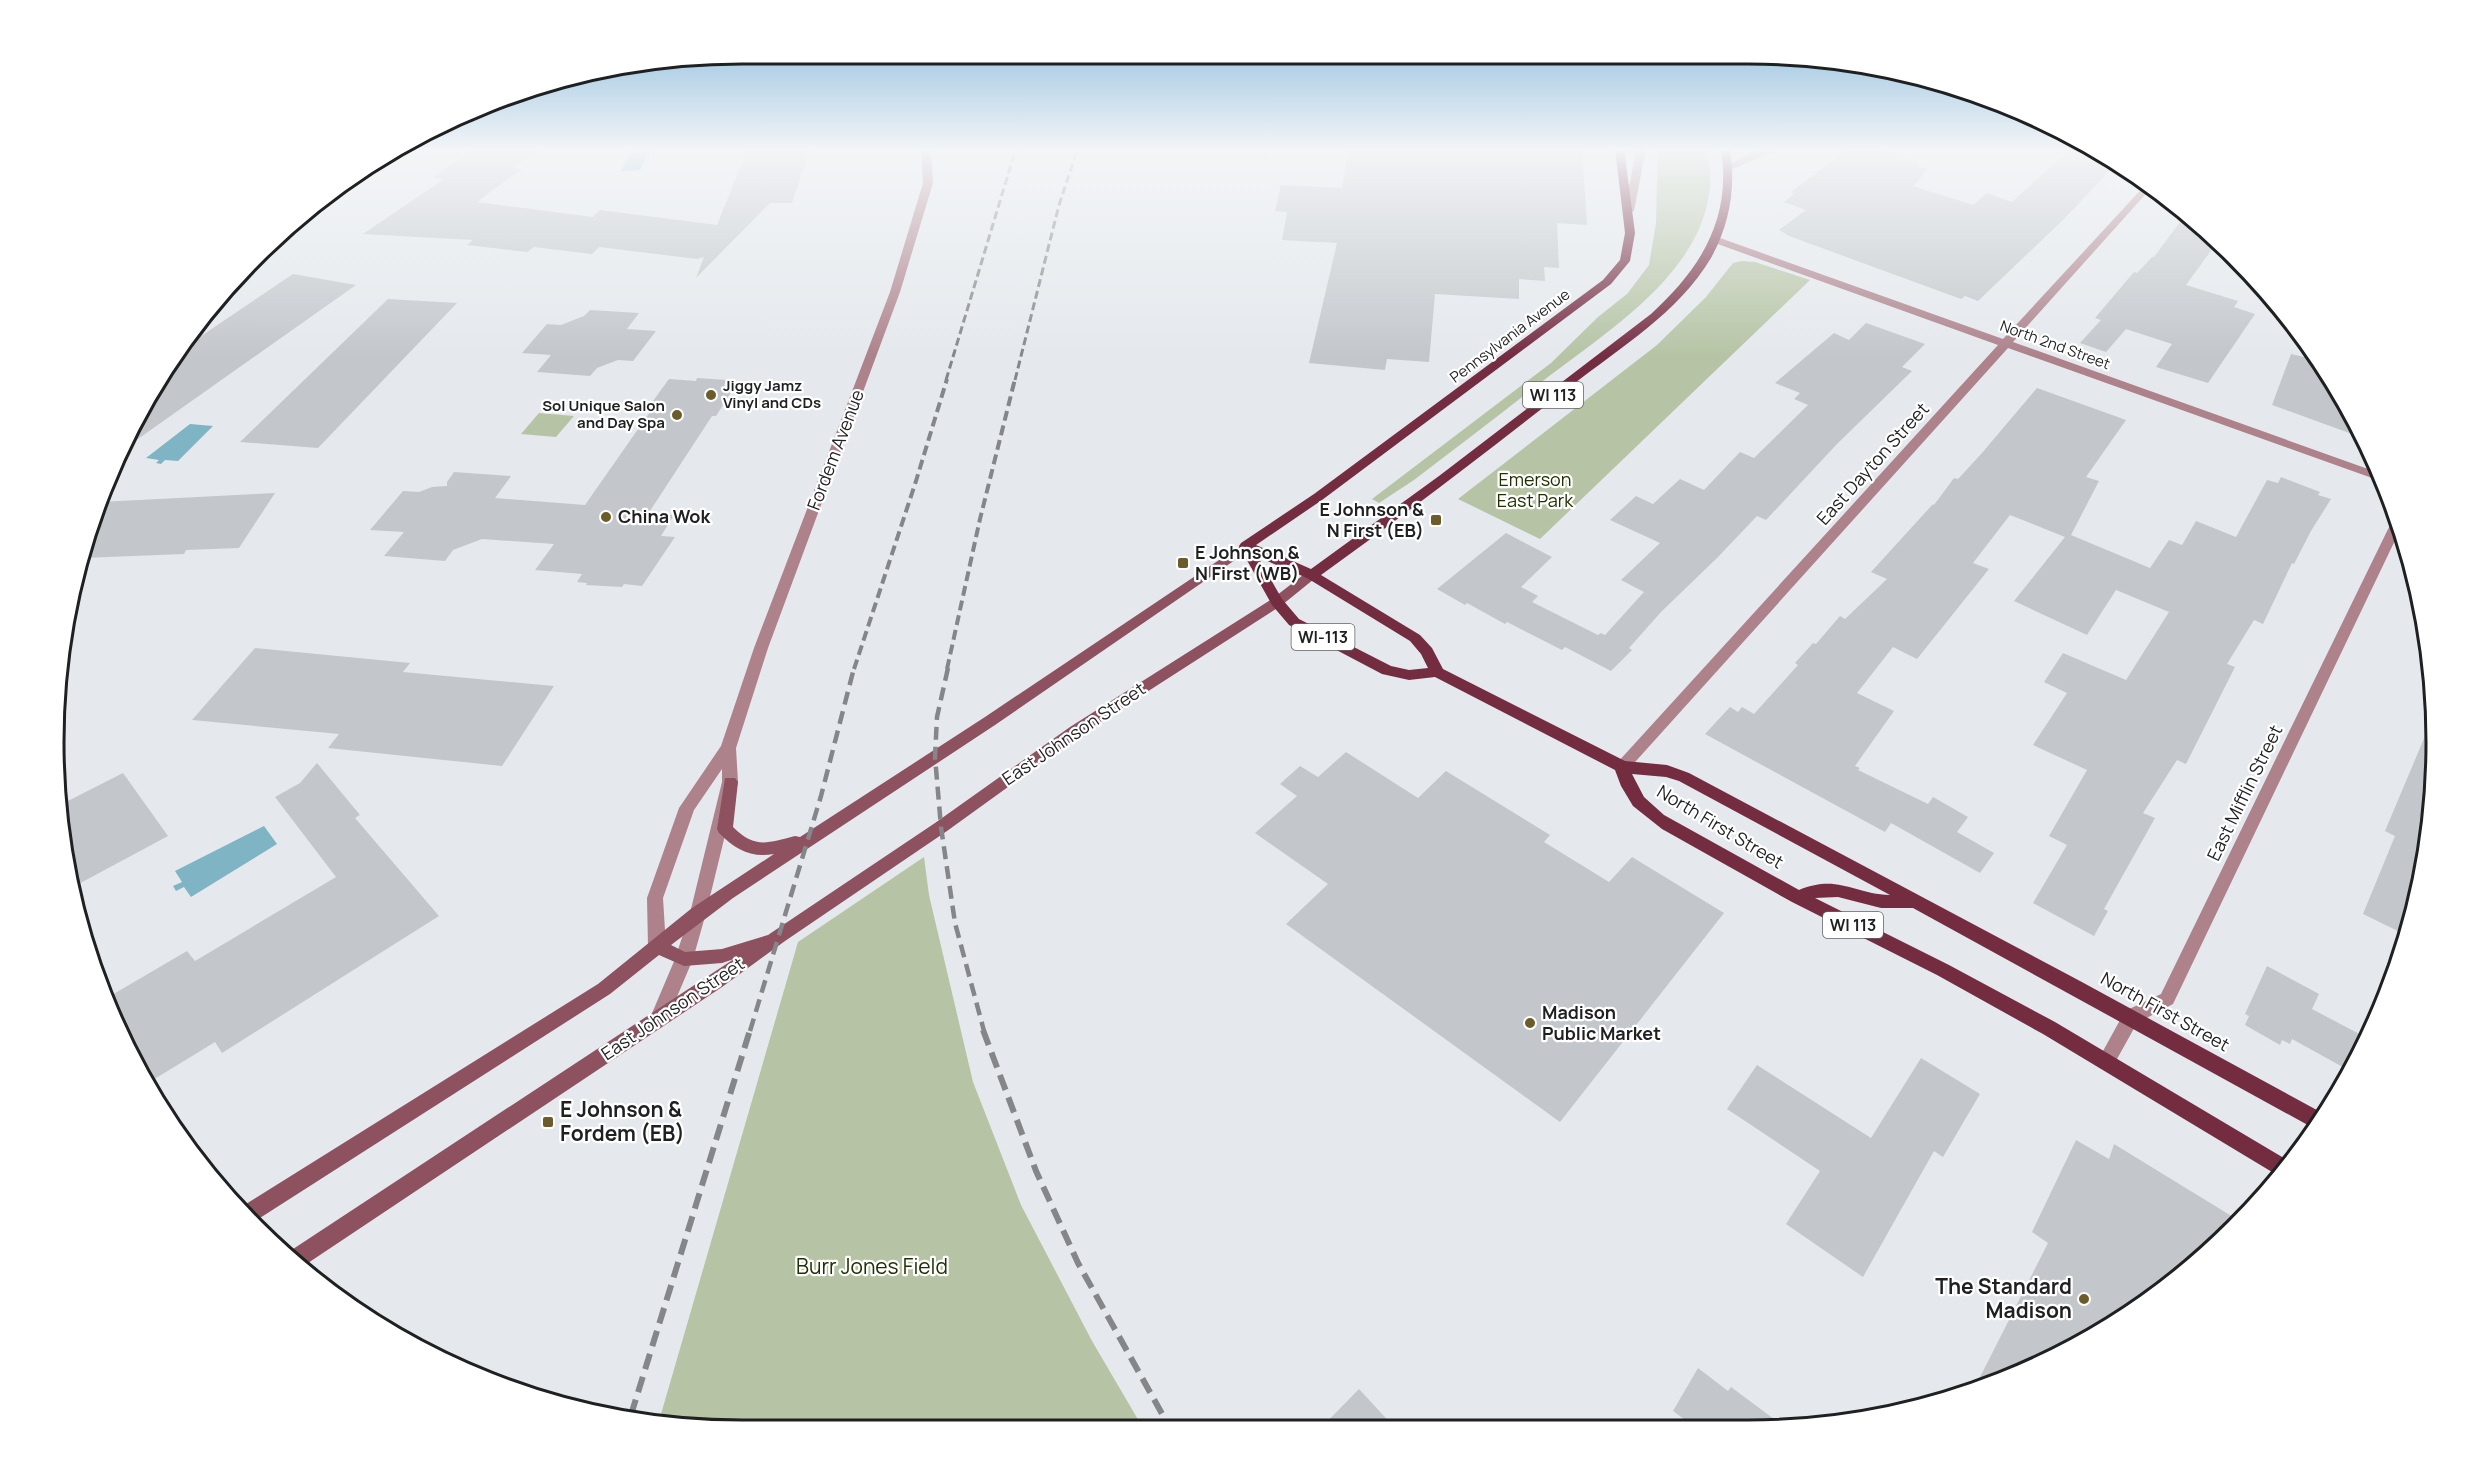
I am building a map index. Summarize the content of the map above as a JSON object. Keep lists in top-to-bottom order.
{
  "streets": {
    "main road": [
      "Pennsylvania Avenue",
      "WI 113",
      "WI-113",
      "East Johnson Street",
      "North First Street"
    ],
    "street": [
      "North 2nd Street",
      "Fordem Avenue",
      "East Dayton Street",
      "East Mifflin Street"
    ]
  },
  "crossings": [
    ["Pennsylvania Avenue", "WI-113"],
    ["North 2nd Street", "East Dayton Street"],
    ["North 2nd Street", "East Johnson Street"],
    ["WI 113", "East Dayton Street"],
    ["WI 113", "WI-113"],
    ["WI 113", "North First Street"],
    ["Fordem Avenue", "East Johnson Street"],
    ["East Dayton Street", "North First Street"],
    ["WI-113", "East Johnson Street"],
    ["East Mifflin Street", "North First Street"]
  ],
  "parks": ["Emerson East Park", "Burr Jones Field"],
  "places": {
    "other": [
      "Jiggy Jamz Vinyl and CDs",
      "Sol Unique Salon and Day Spa",
      "China Wok",
      "Madison Public Market",
      "The Standard Madison"
    ],
    "transit": ["E Johnson & N First (EB)", "E Johnson & N First (WB)", "E Johnson & Fordem (EB)"]
  }
}
